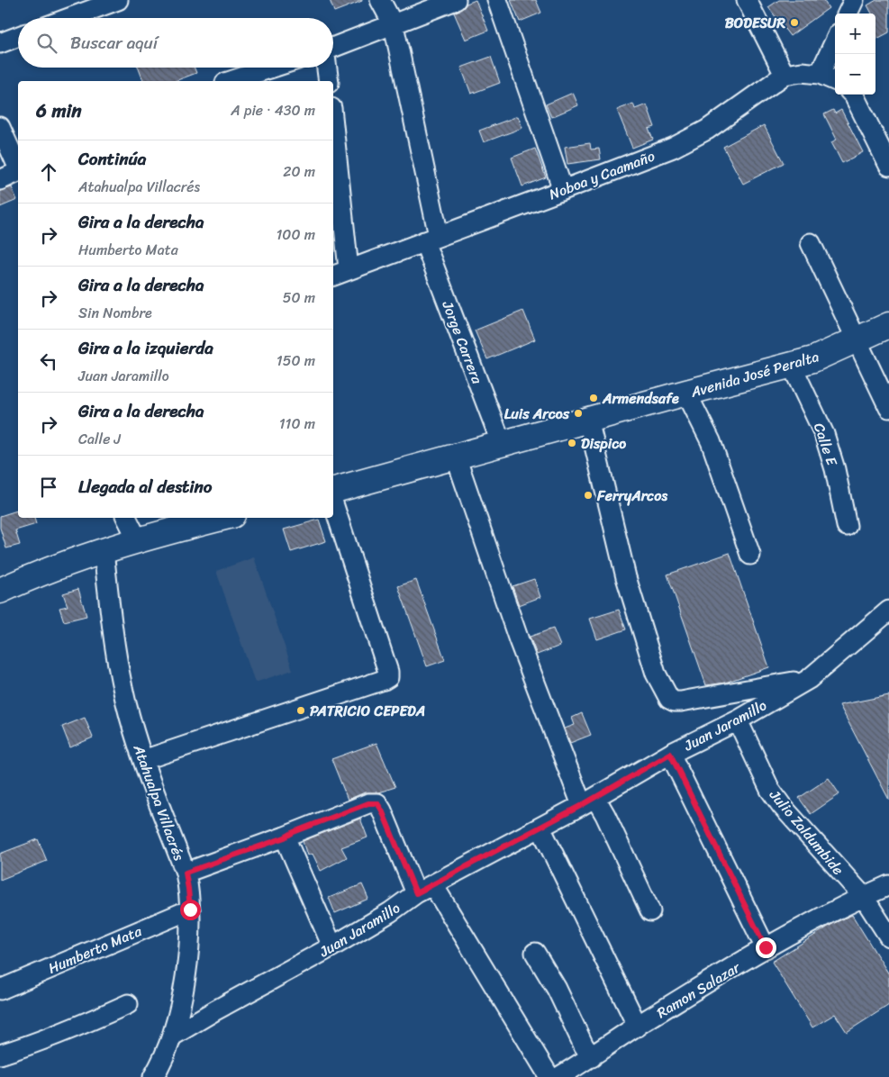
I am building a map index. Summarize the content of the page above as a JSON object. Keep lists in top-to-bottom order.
{
  "streets": {
    "highway": ["Avenida José Peralta"],
    "street": [
      "Noboa y Caamaño",
      "Jorge Carrera",
      "Calle E",
      "Juan Jaramillo",
      "Atahualpa Villacrés",
      "Julio Zaldumbide",
      "Humberto Mata",
      "Ramon Salazar"
    ]
  },
  "crossings": [
    ["Noboa y Caamaño", "Jorge Carrera"],
    ["Jorge Carrera", "Avenida José Peralta"],
    ["Avenida José Peralta", "Calle E"],
    ["Juan Jaramillo", "Atahualpa Villacrés"],
    ["Juan Jaramillo", "Julio Zaldumbide"],
    ["Atahualpa Villacrés", "Humberto Mata"],
    ["Julio Zaldumbide", "Ramon Salazar"]
  ],
  "places": [
    "BODESUR",
    "Armendsafe",
    "Luis Arcos",
    "Dispico",
    "FerryArcos",
    "PATRICIO CEPEDA"
  ],
  "page": {
    "map_buttons": ["+", "−"],
    "search": "Buscar aquí",
    "heading": ["6 min", "A pie · 430 m"],
    "list": [
      ["Continúa", "Atahualpa Villacrés", "20 m"],
      ["Gira a la derecha", "Humberto Mata", "100 m"],
      ["Gira a la derecha", "Sin Nombre", "50 m"],
      ["Gira a la izquierda", "Juan Jaramillo", "150 m"],
      ["Gira a la derecha", "Calle J", "110 m"],
      "Llegada al destino"
    ]
  }
}
